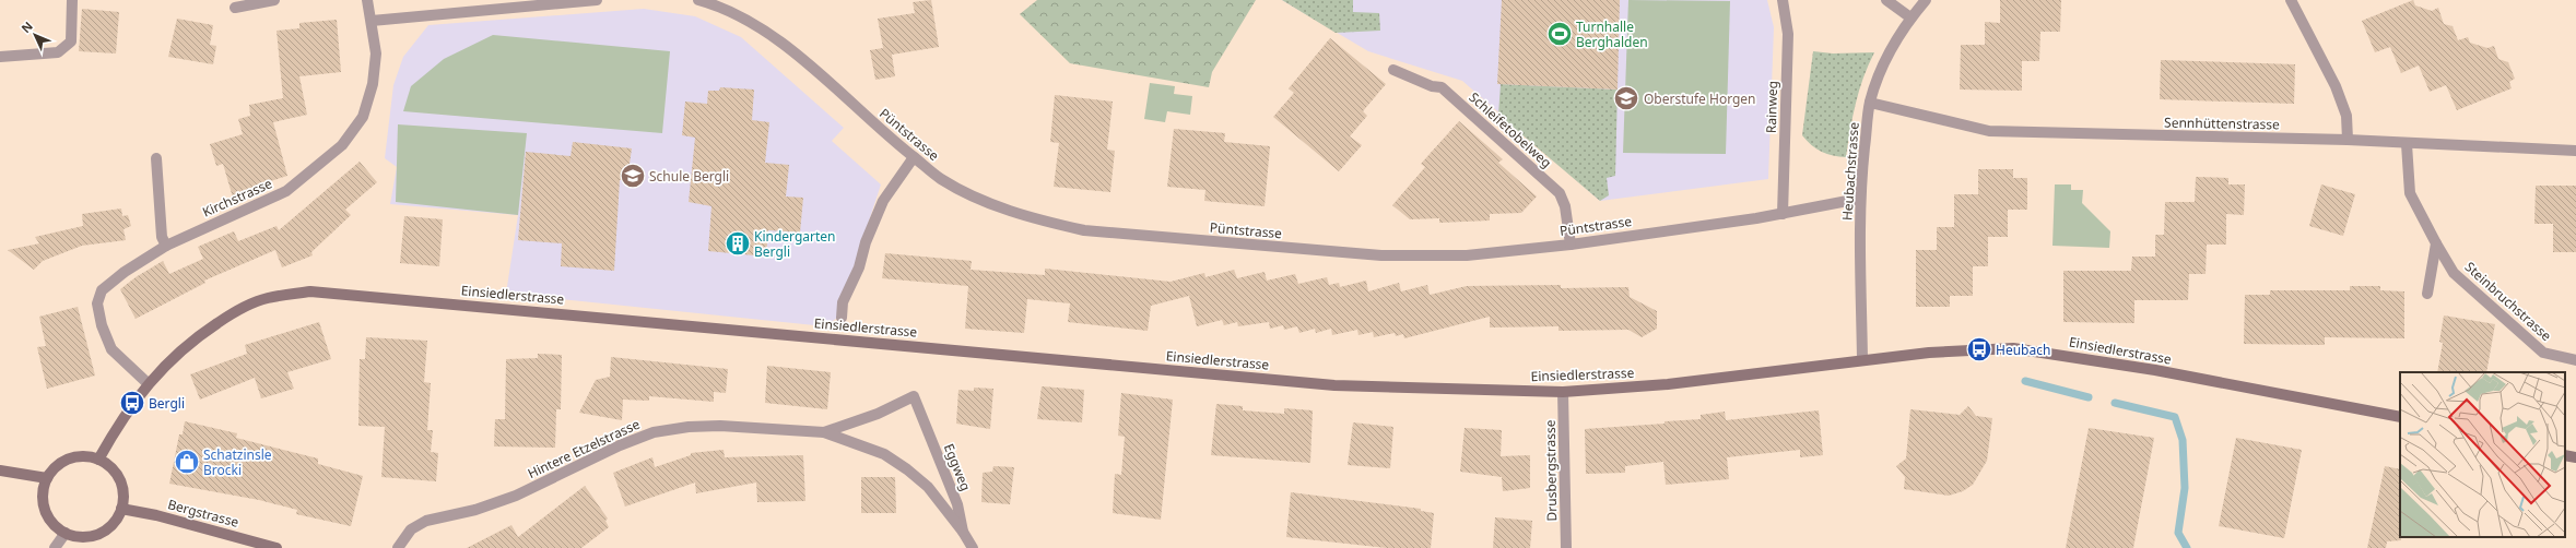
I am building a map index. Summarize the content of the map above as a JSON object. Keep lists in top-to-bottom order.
{
  "streets": {
    "main road": ["Einsiedlerstrasse", "Bergstrasse"],
    "street": [
      "Rainweg",
      "Sennhüttenstrasse",
      "Schleifetobelweg",
      "Püntstrasse",
      "Heubachstrasse",
      "Kirchstrasse",
      "Steinbruchstrasse",
      "Hintere Etzelstrasse",
      "Eggweg",
      "Drusbergstrasse"
    ]
  },
  "crossings": [
    ["Rainweg", "Püntstrasse"],
    ["Sennhüttenstrasse", "Heubachstrasse"],
    ["Sennhüttenstrasse", "Steinbruchstrasse"],
    ["Schleifetobelweg", "Püntstrasse"],
    ["Püntstrasse", "Heubachstrasse"],
    ["Heubachstrasse", "Einsiedlerstrasse"],
    ["Kirchstrasse", "Einsiedlerstrasse"],
    ["Einsiedlerstrasse", "Drusbergstrasse"],
    ["Einsiedlerstrasse", "Bergstrasse"],
    ["Hintere Etzelstrasse", "Eggweg"]
  ],
  "places": {
    "sports": ["Turnhalle Berghalden"],
    "school or university": ["Oberstufe Horgen", "Schule Bergli"],
    "building": ["Kindergarten Bergli"],
    "bus stop": ["Heubach", "Bergli"],
    "shop": ["Schatzinsle Brocki"]
  },
  "north": "top left"
}
